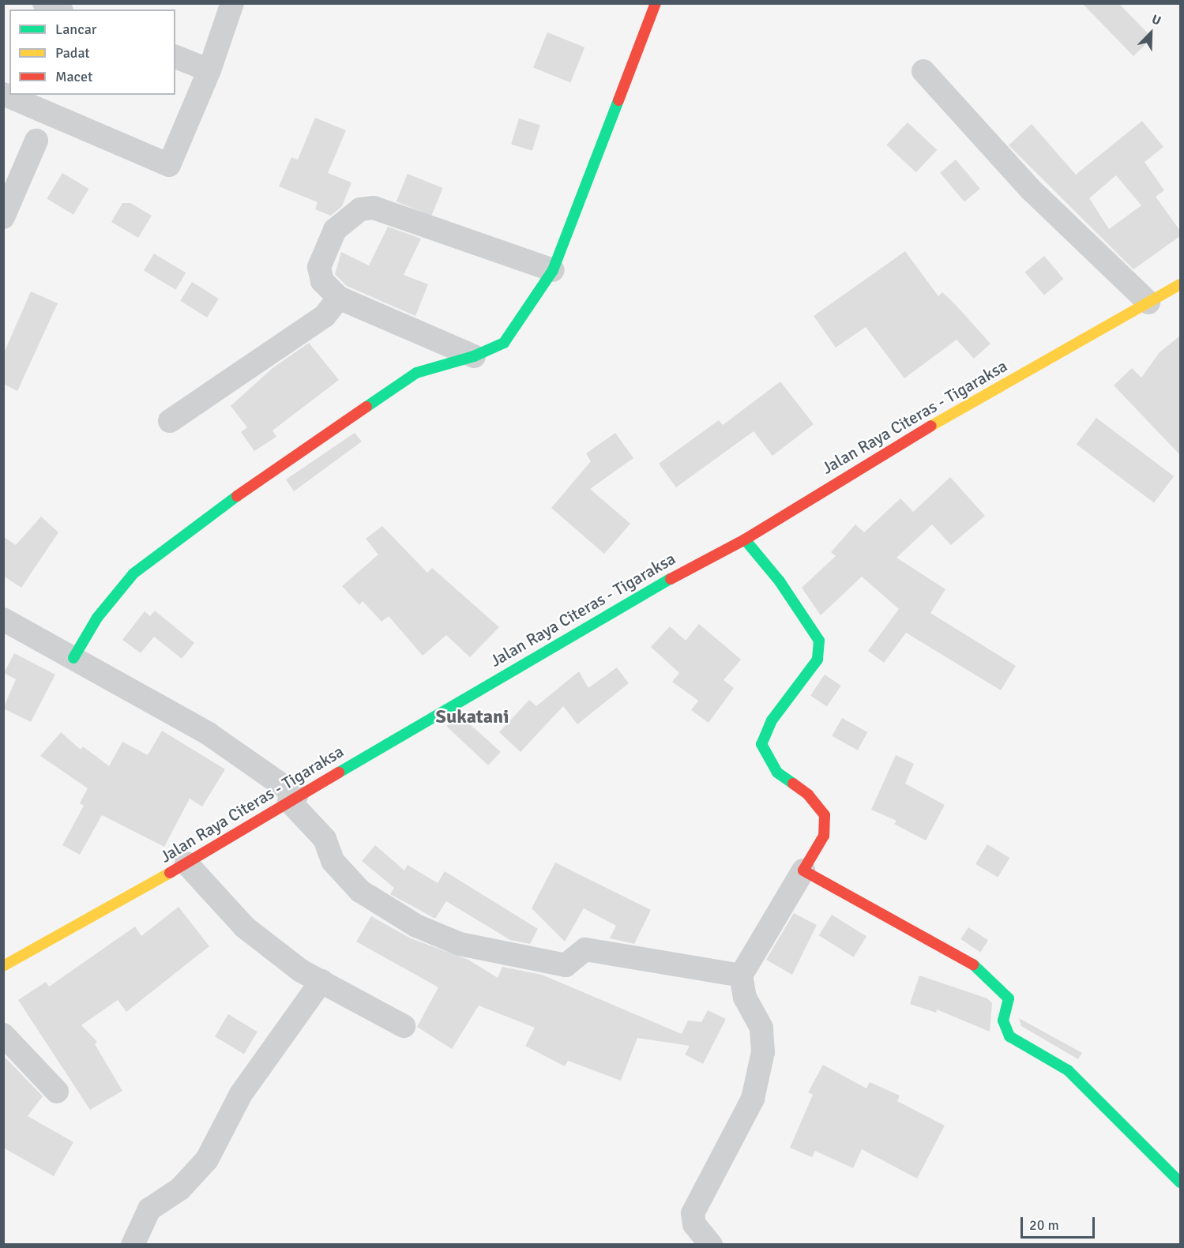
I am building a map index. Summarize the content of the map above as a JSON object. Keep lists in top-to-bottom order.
{
  "streets": {
    "street": ["Jalan Raya Citeras - Tigaraksa"]
  },
  "districts": ["Sukatani"],
  "legend": ["Lancar", "Padat", "Macet"],
  "scale_bar": "20 m",
  "north": "top right"
}
